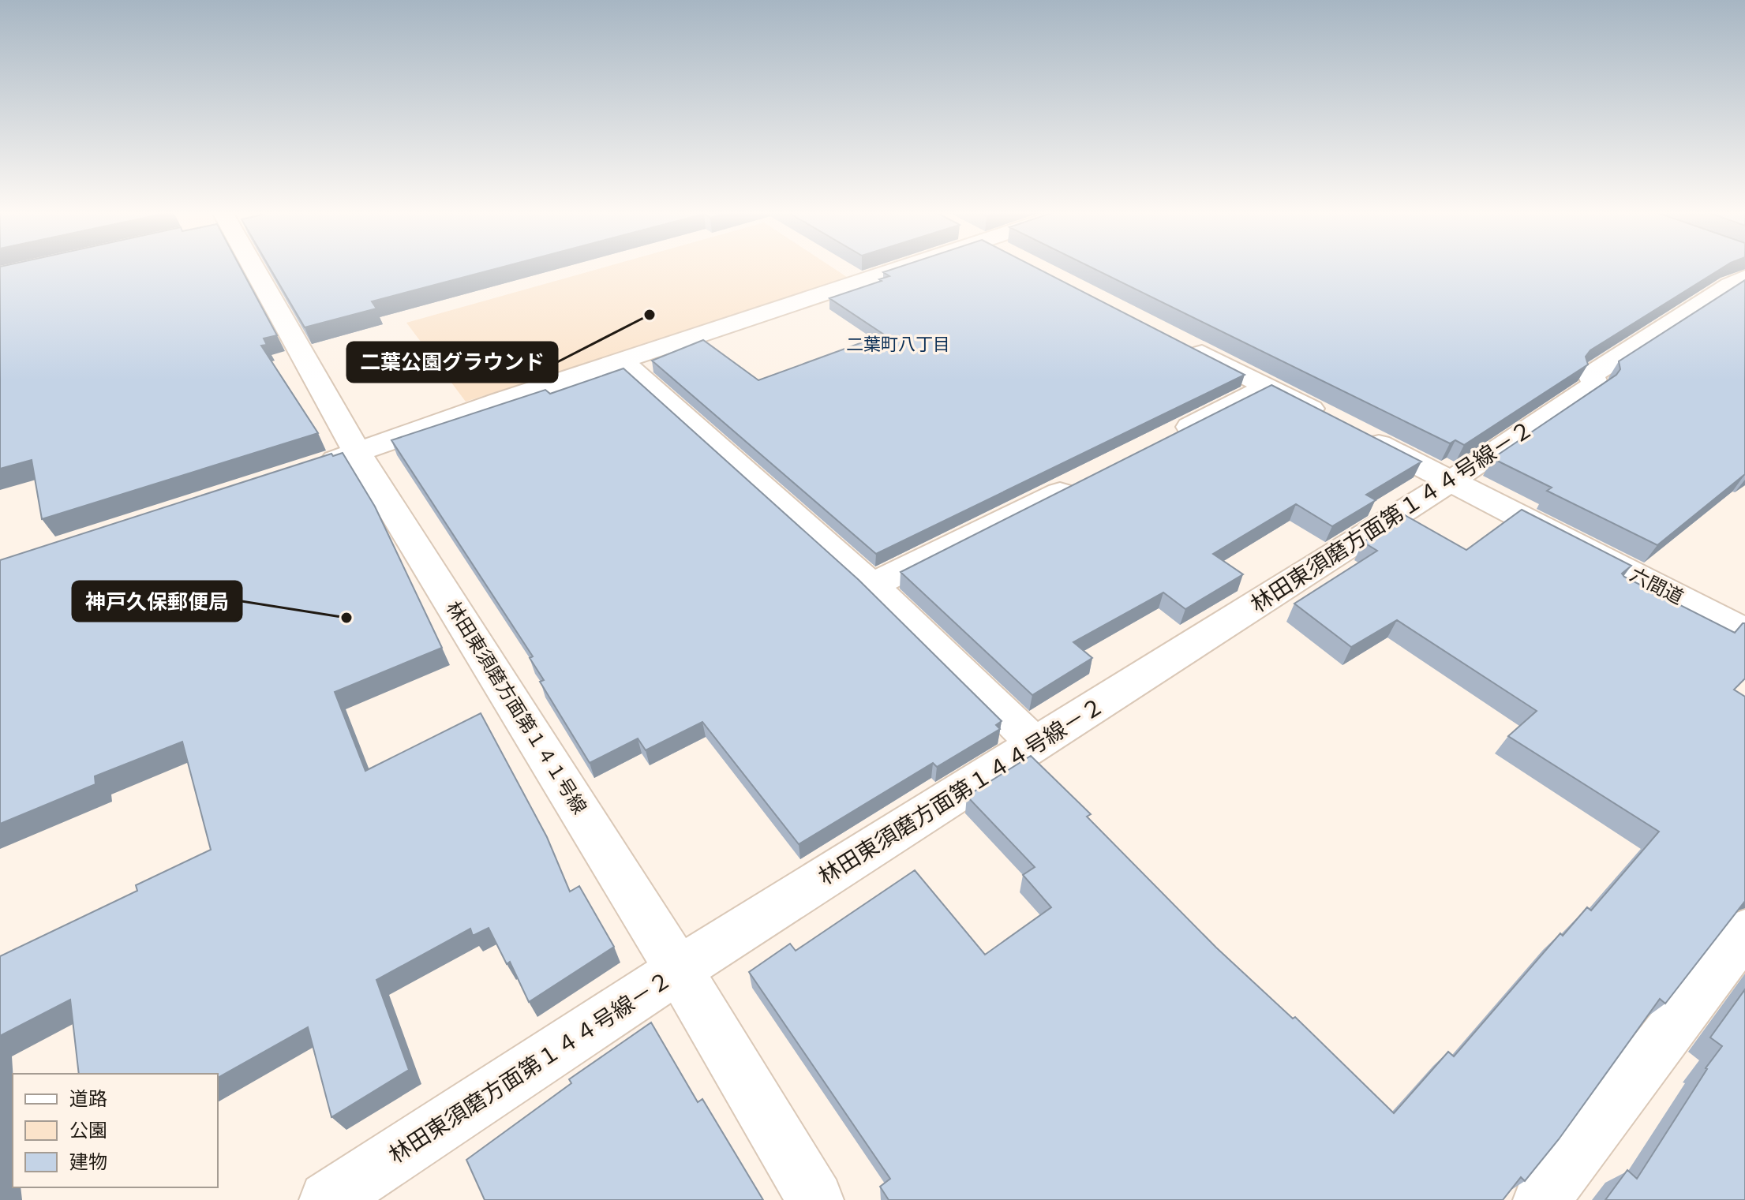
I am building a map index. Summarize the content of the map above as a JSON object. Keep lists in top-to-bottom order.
{
  "streets": {
    "street": ["林田東須磨方面第１４４号線－２", "六間道", "林田東須磨方面第１４１号線"]
  },
  "crossings": [
    ["林田東須磨方面第１４４号線－２", "六間道"],
    ["林田東須磨方面第１４４号線－２", "林田東須磨方面第１４１号線"]
  ],
  "districts": ["二葉町八丁目"],
  "places": ["二葉公園グラウンド", "神戸久保郵便局"],
  "legend": ["道路", "公園", "建物"]
}
